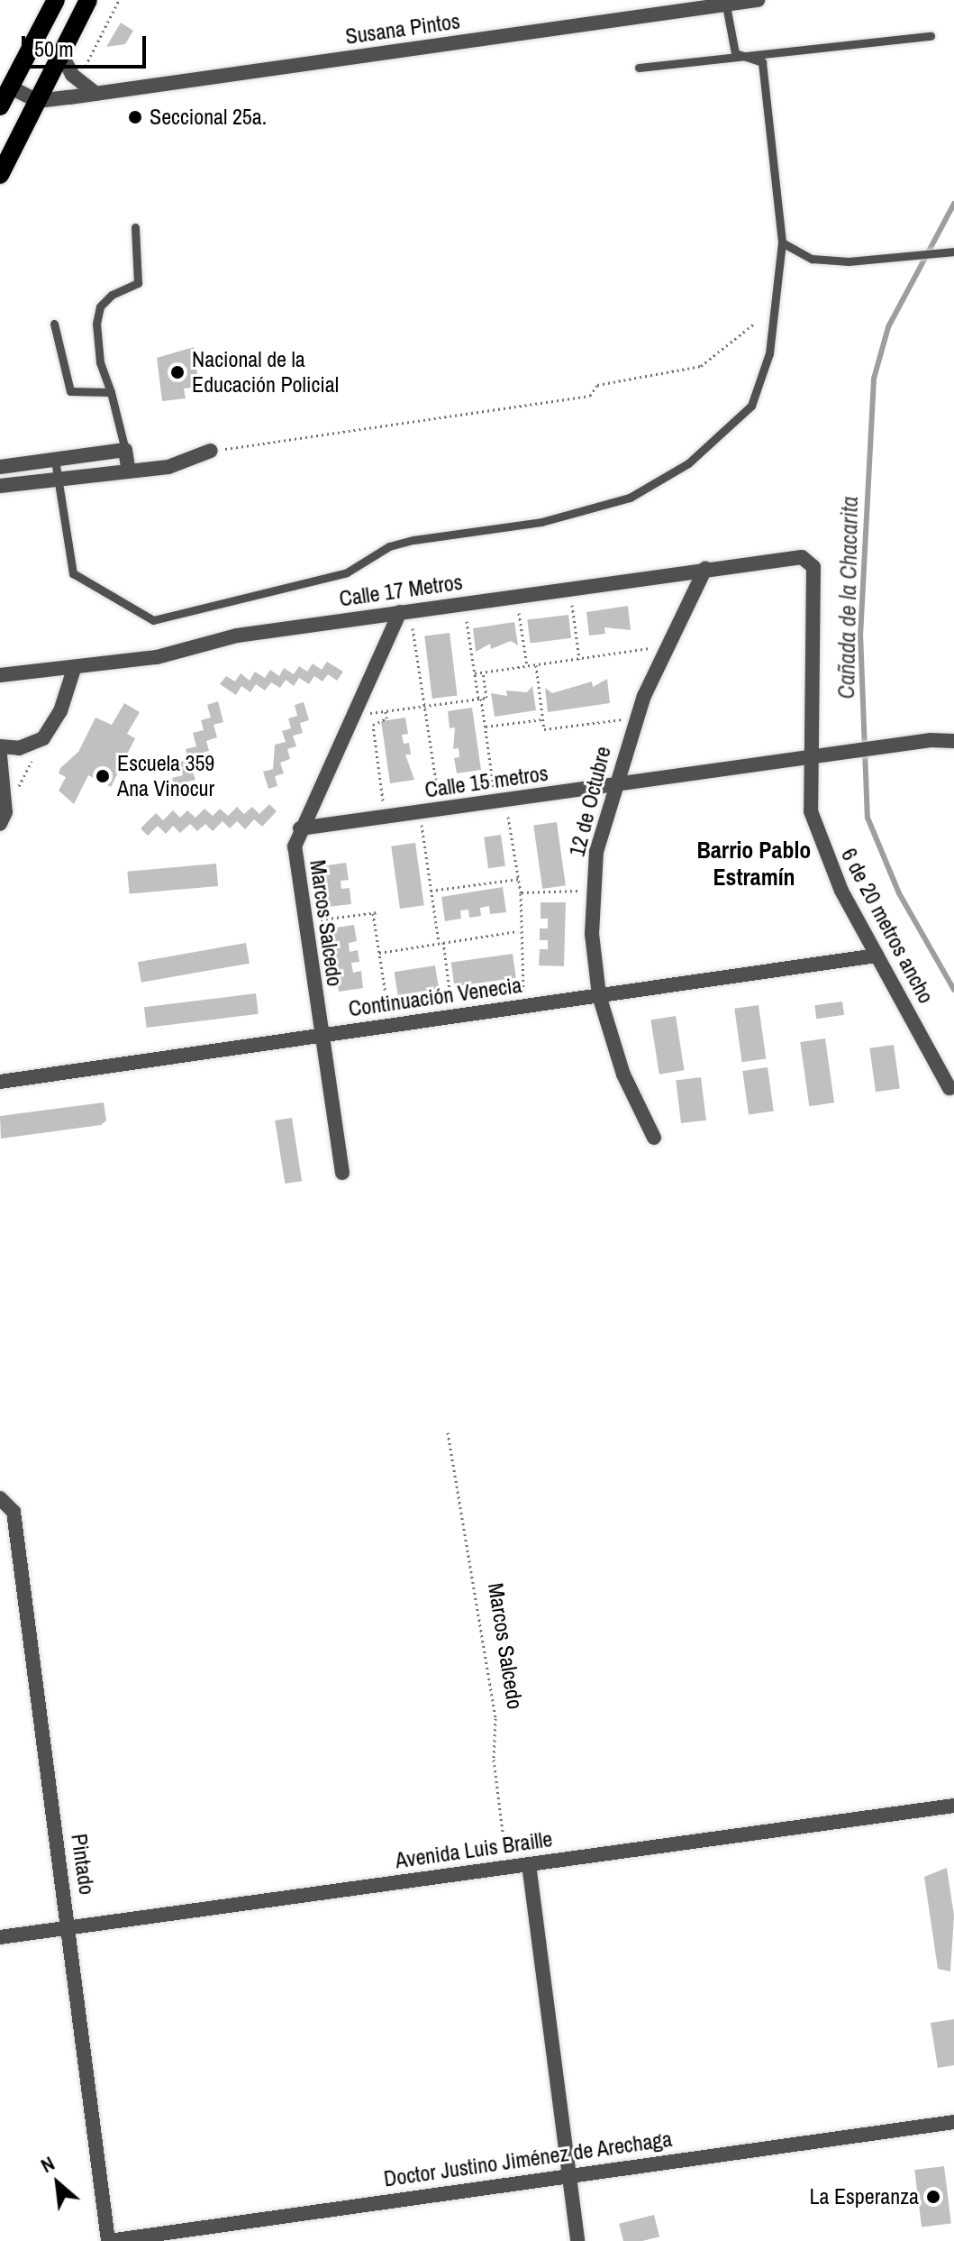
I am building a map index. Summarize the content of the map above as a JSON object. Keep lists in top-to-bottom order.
{
  "streets": {
    "street": [
      "Susana Pintos",
      "Calle 17 Metros",
      "Calle 15 metros",
      "12 de Octubre",
      "Marcos Salcedo",
      "6 de 20 metros ancho",
      "Continuación Venecia",
      "Avenida Luis Braille",
      "Pintado",
      "Doctor Justino Jiménez de Arechaga"
    ]
  },
  "crossings": [
    ["Calle 17 Metros", "12 de Octubre"],
    ["Calle 17 Metros", "Marcos Salcedo"],
    ["Calle 17 Metros", "6 de 20 metros ancho"],
    ["Calle 15 metros", "12 de Octubre"],
    ["Calle 15 metros", "Marcos Salcedo"],
    ["Calle 15 metros", "6 de 20 metros ancho"],
    ["12 de Octubre", "Continuación Venecia"],
    ["Marcos Salcedo", "Continuación Venecia"],
    ["Marcos Salcedo", "Avenida Luis Braille"],
    ["6 de 20 metros ancho", "Continuación Venecia"],
    ["Avenida Luis Braille", "Pintado"],
    ["Pintado", "Doctor Justino Jiménez de Arechaga"]
  ],
  "districts": ["Barrio Pablo Estramín"],
  "water": ["Cañada de la Chacarita"],
  "places": [
    "Seccional 25a.",
    "Nacional de la Educación Policial",
    "Escuela 359 Ana Vinocur",
    "La Esperanza"
  ],
  "scale_bar": "50 m",
  "north": "top left"
}
